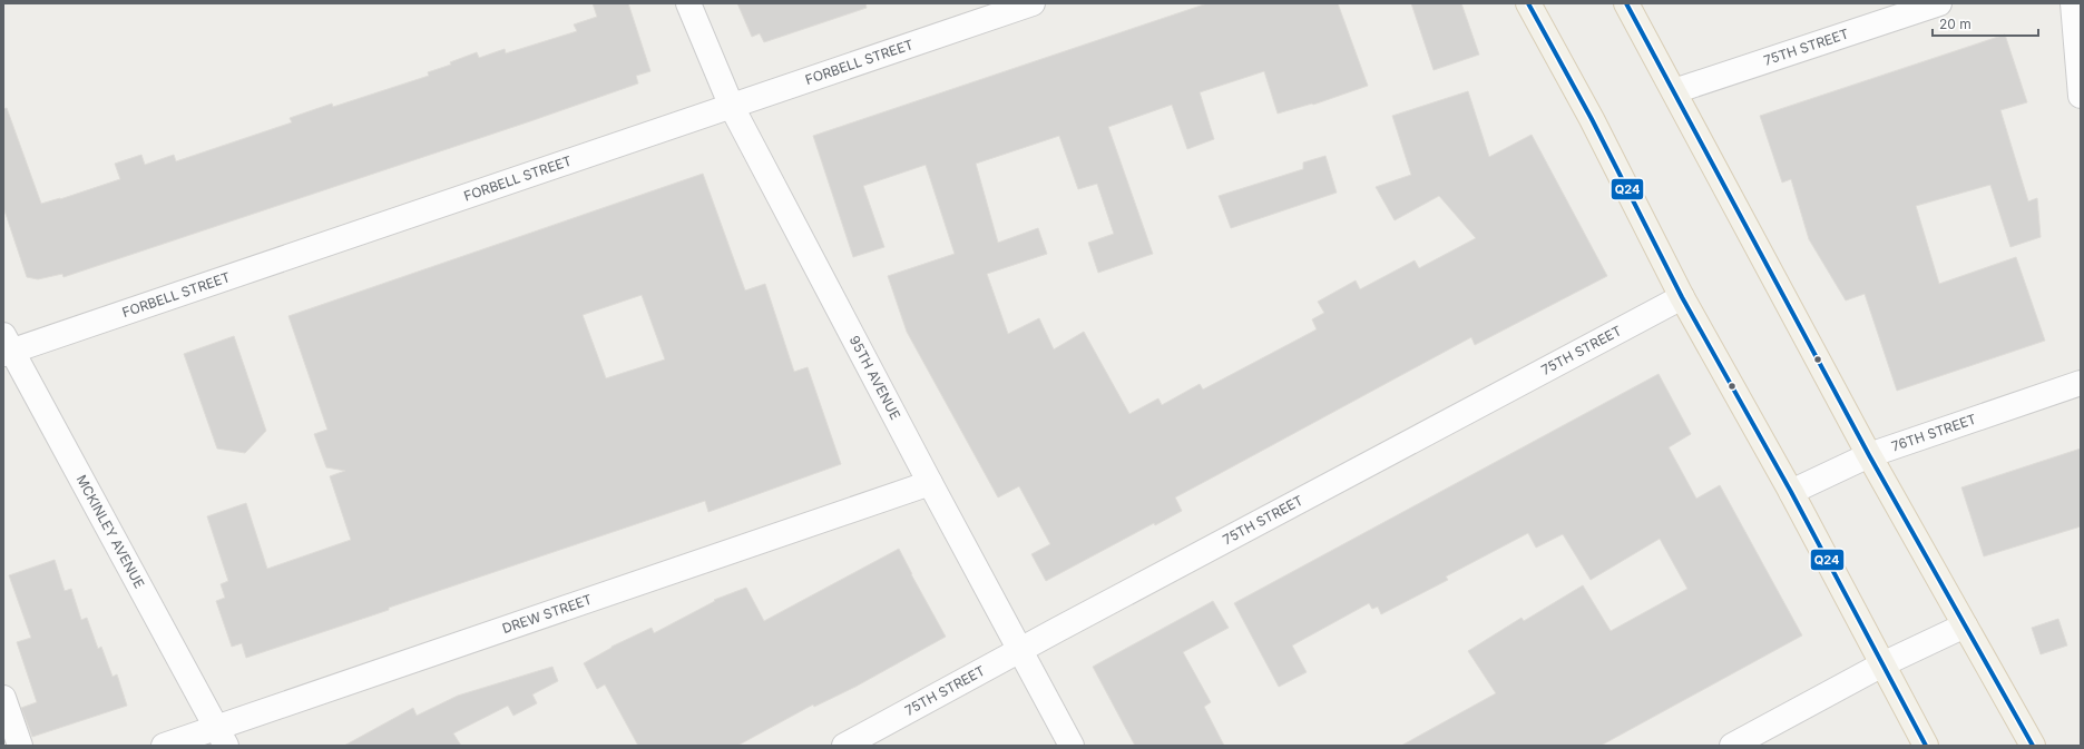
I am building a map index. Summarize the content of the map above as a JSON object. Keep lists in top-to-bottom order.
{
  "streets": {
    "street": [
      "75TH STREET",
      "FORBELL STREET",
      "95TH AVENUE",
      "76TH STREET",
      "MCKINLEY AVENUE",
      "DREW STREET"
    ]
  },
  "crossings": [
    ["75TH STREET", "95TH AVENUE"],
    ["FORBELL STREET", "95TH AVENUE"],
    ["FORBELL STREET", "MCKINLEY AVENUE"],
    ["95TH AVENUE", "DREW STREET"],
    ["MCKINLEY AVENUE", "DREW STREET"]
  ],
  "lines": ["transit line Q24"],
  "scale_bar": "20 m"
}
